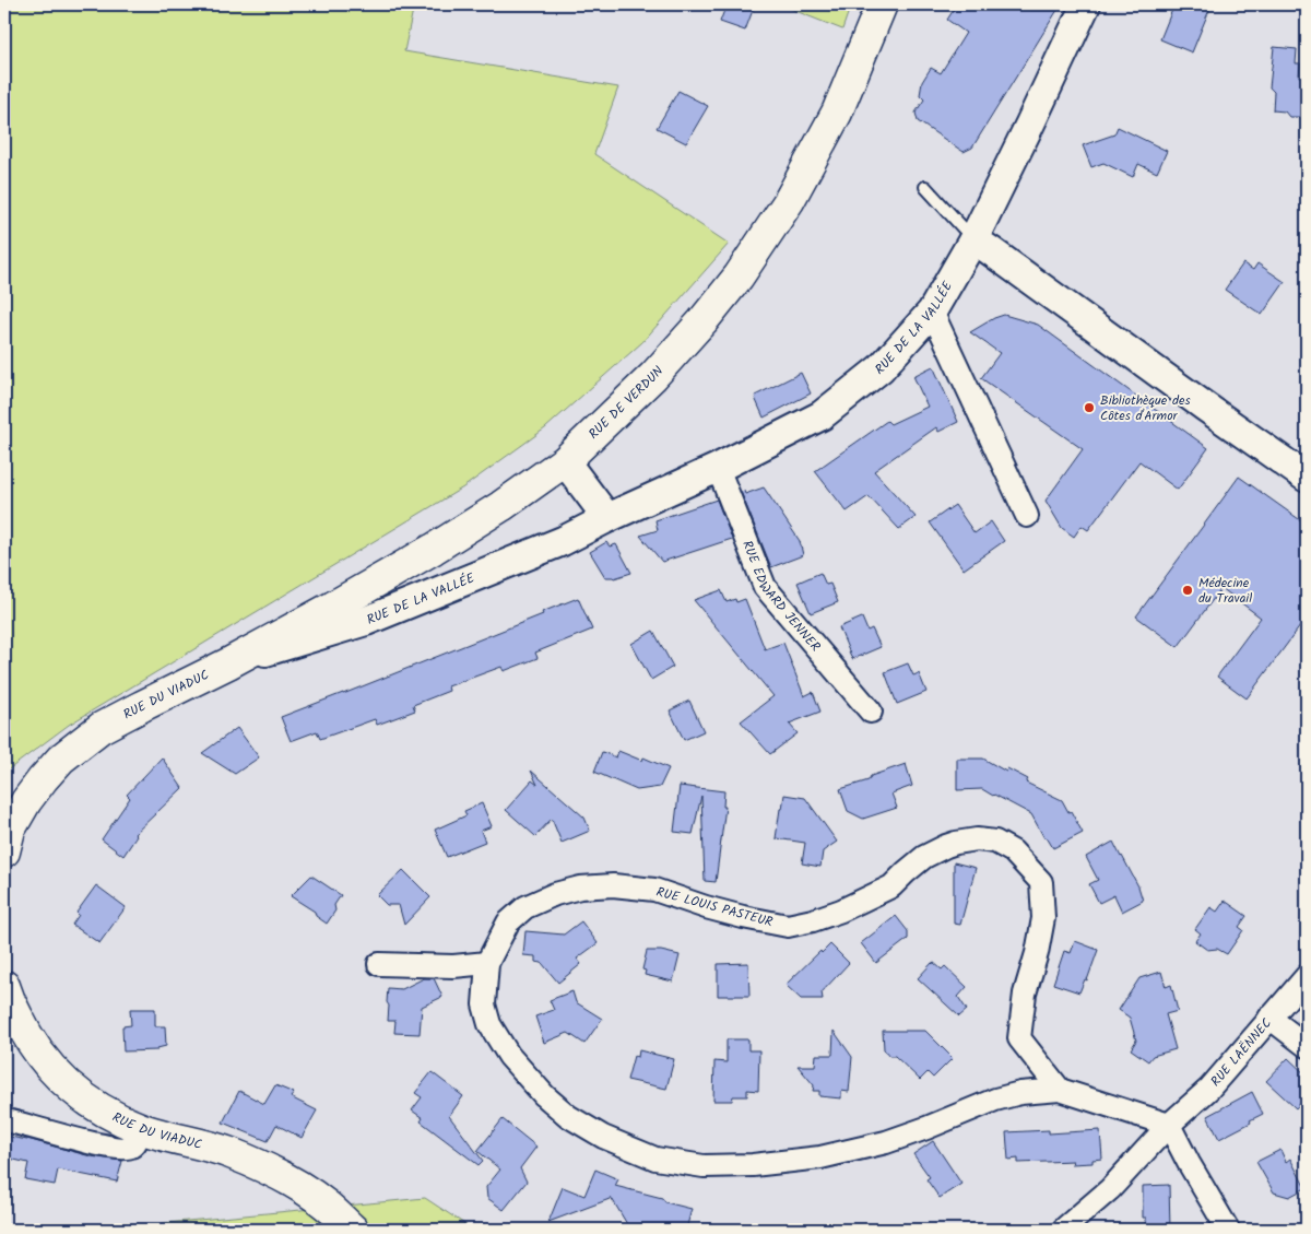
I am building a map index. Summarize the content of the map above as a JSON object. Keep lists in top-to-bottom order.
{
  "streets": {
    "main road": ["RUE DE VERDUN", "RUE DU VIADUC"],
    "street": [
      "RUE DE LA VALLÉE",
      "RUE EDWARD JENNER",
      "RUE LOUIS PASTEUR",
      "RUE LAËNNEC"
    ]
  },
  "crossings": [
    ["RUE DE LA VALLÉE", "RUE DE VERDUN"],
    ["RUE DE LA VALLÉE", "RUE EDWARD JENNER"],
    ["RUE DE LA VALLÉE", "RUE DU VIADUC"],
    ["RUE DE VERDUN", "RUE DU VIADUC"],
    ["RUE LOUIS PASTEUR", "RUE LAËNNEC"]
  ],
  "places": ["Bibliothèque des Côtes d'Armor", "Médecine du Travail"]
}
